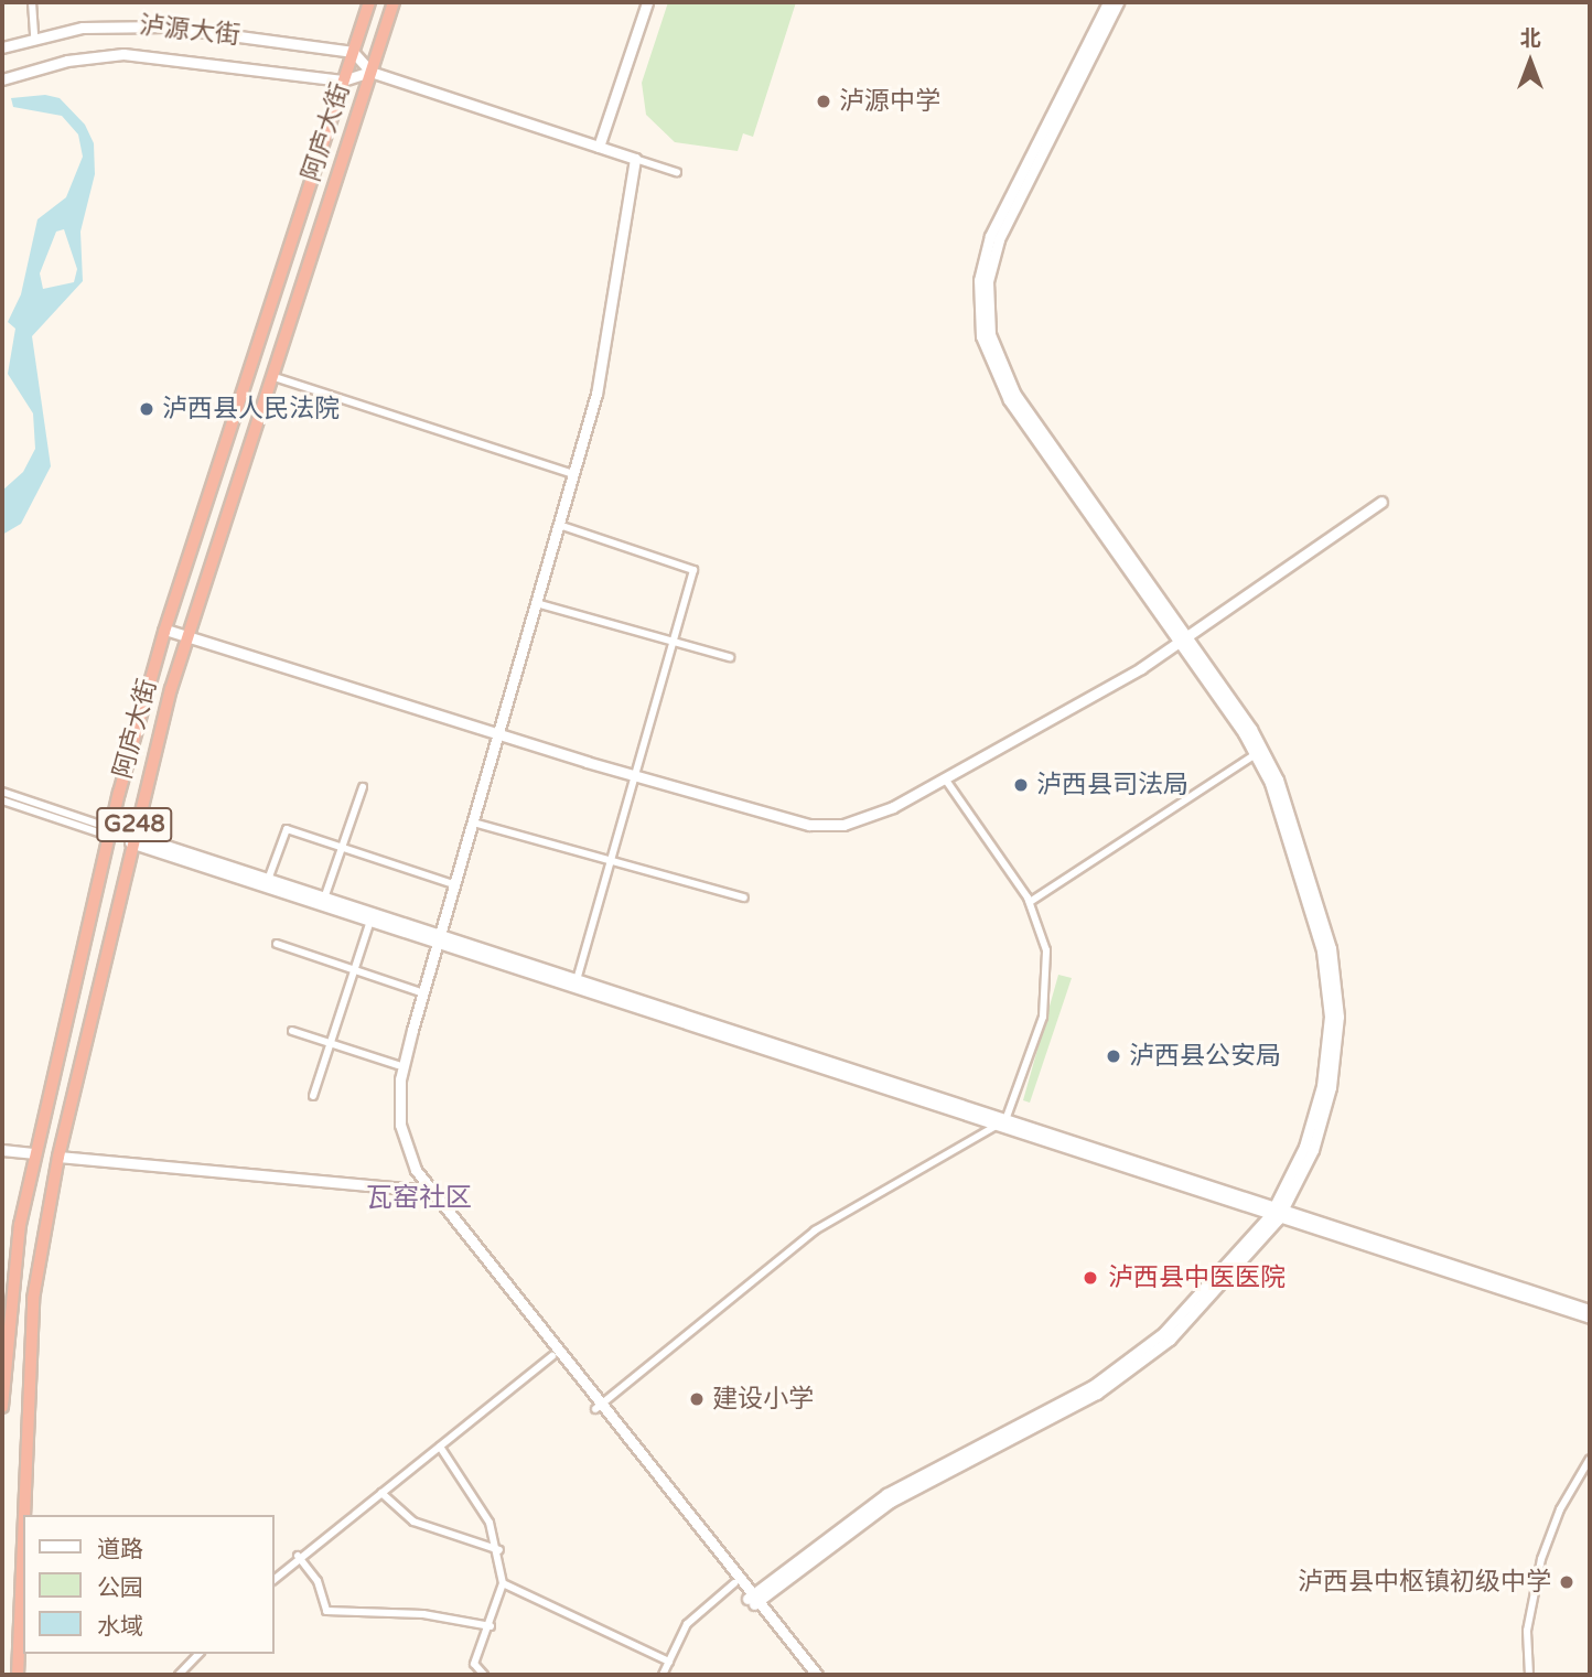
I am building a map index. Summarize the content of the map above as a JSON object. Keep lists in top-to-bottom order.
{
  "streets": {
    "highway": ["阿庐大街", "G248"],
    "main road": ["泸源大街"]
  },
  "crossings": [
    ["泸源大街", "阿庐大街"],
    ["阿庐大街", "G248"]
  ],
  "districts": ["瓦窑社区"],
  "places": [
    "泸源中学",
    "泸西县人民法院",
    "泸西县司法局",
    "泸西县公安局",
    "泸西县中医医院",
    "建设小学",
    "泸西县中枢镇初级中学"
  ],
  "legend": ["道路", "公园", "水域"],
  "north": "top"
}
